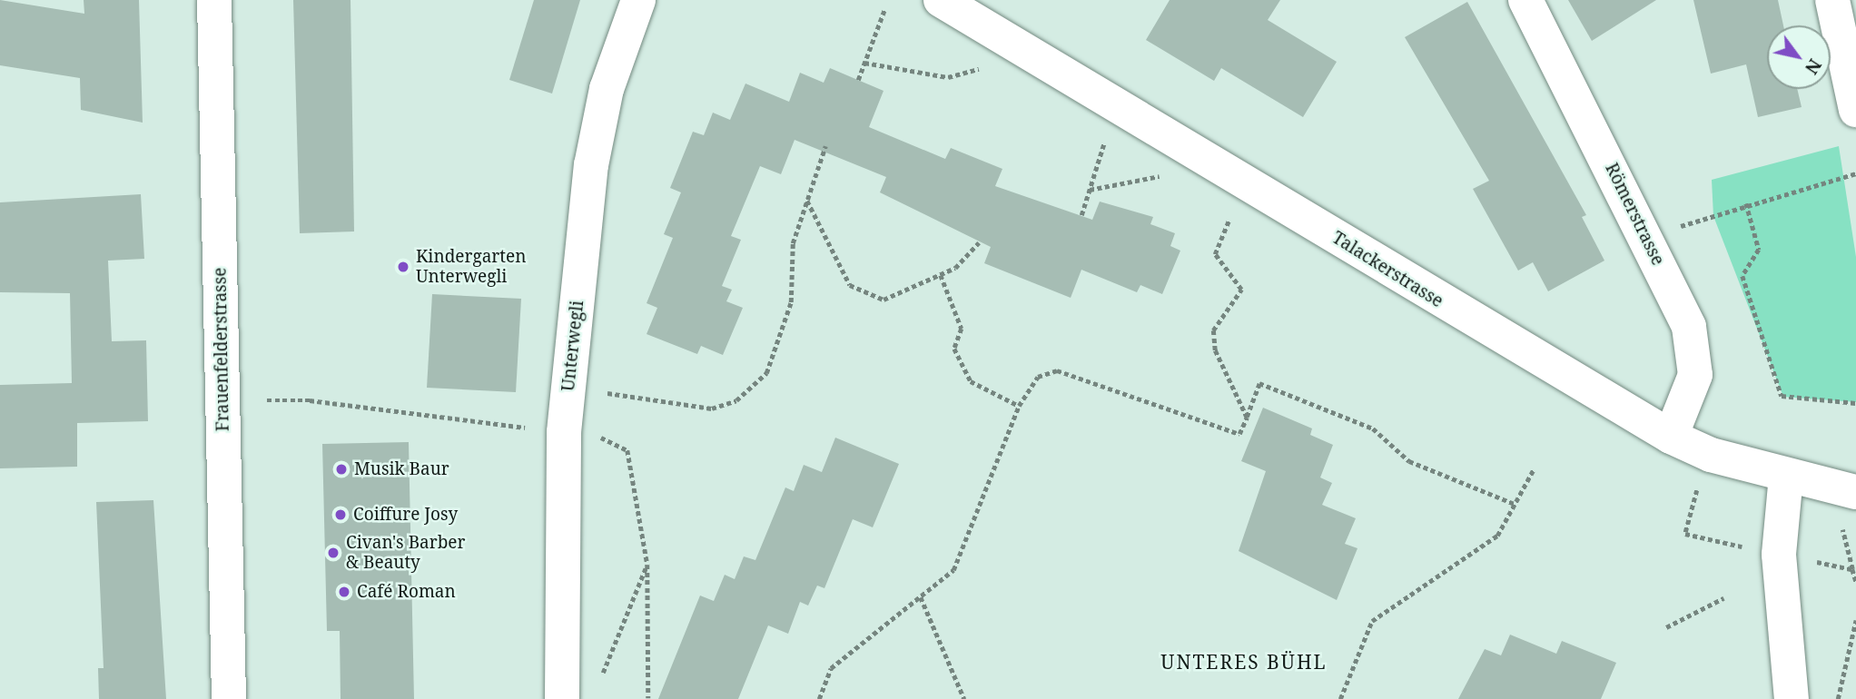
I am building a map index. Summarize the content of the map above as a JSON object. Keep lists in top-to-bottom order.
{
  "streets": {
    "street": [
      "Römerstrasse",
      "Talackerstrasse",
      "Unterwegli",
      "Frauenfelderstrasse"
    ]
  },
  "crossings": [
    ["Römerstrasse", "Talackerstrasse"]
  ],
  "districts": ["UNTERES BÜHL"],
  "places": [
    "Kindergarten Unterwegli",
    "Musik Baur",
    "Coiffure Josy",
    "Civan's Barber & Beauty",
    "Café Roman"
  ],
  "north": "bottom right"
}
